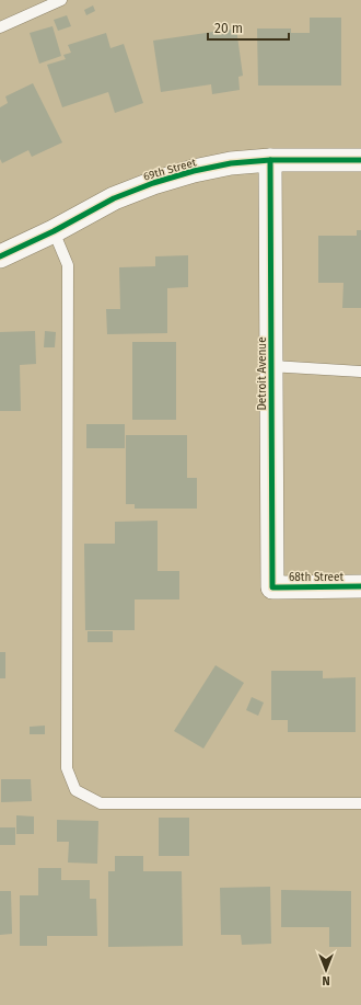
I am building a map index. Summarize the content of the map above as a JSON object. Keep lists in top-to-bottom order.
{
  "streets": {
    "street": ["69th Street", "Detroit Avenue", "68th Street"]
  },
  "crossings": [
    ["69th Street", "Detroit Avenue"],
    ["Detroit Avenue", "68th Street"]
  ],
  "scale_bar": "20 m",
  "north": "bottom"
}
